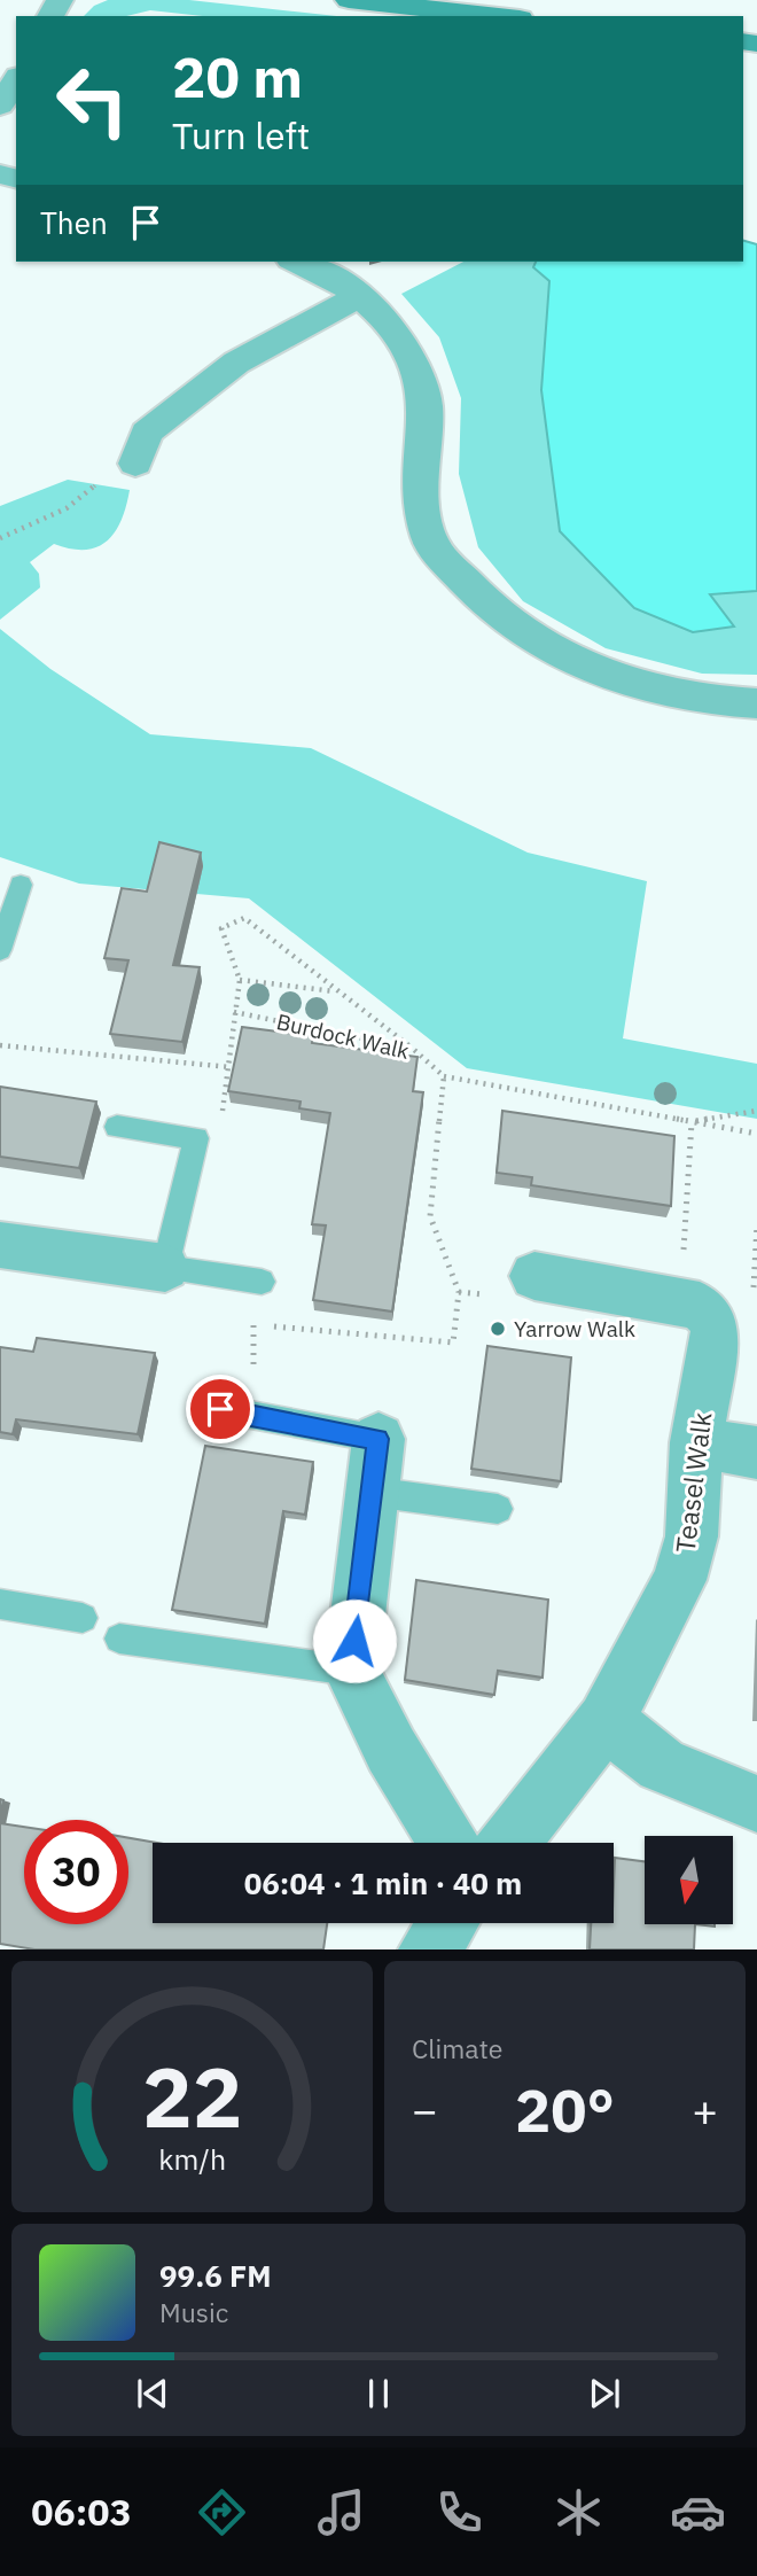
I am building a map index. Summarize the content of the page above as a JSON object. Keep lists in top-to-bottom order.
{
  "streets": {
    "street": ["Teasel Walk"],
    "path": ["Burdock Walk"]
  },
  "places": ["Yarrow Walk"],
  "north": "bottom",
  "page": {
    "turn": ["20 m", "Turn left"],
    "then": "Then",
    "limit": "30",
    "trip": "06:04 · 1 min · 40 m",
    "tile": "Climate",
    "heat": ["−", "20°", "+"],
    "song": ["99.6 FM", "Music"],
    "tabs": "06:03",
    "gauge": ["22", "km/h"]
  }
}
